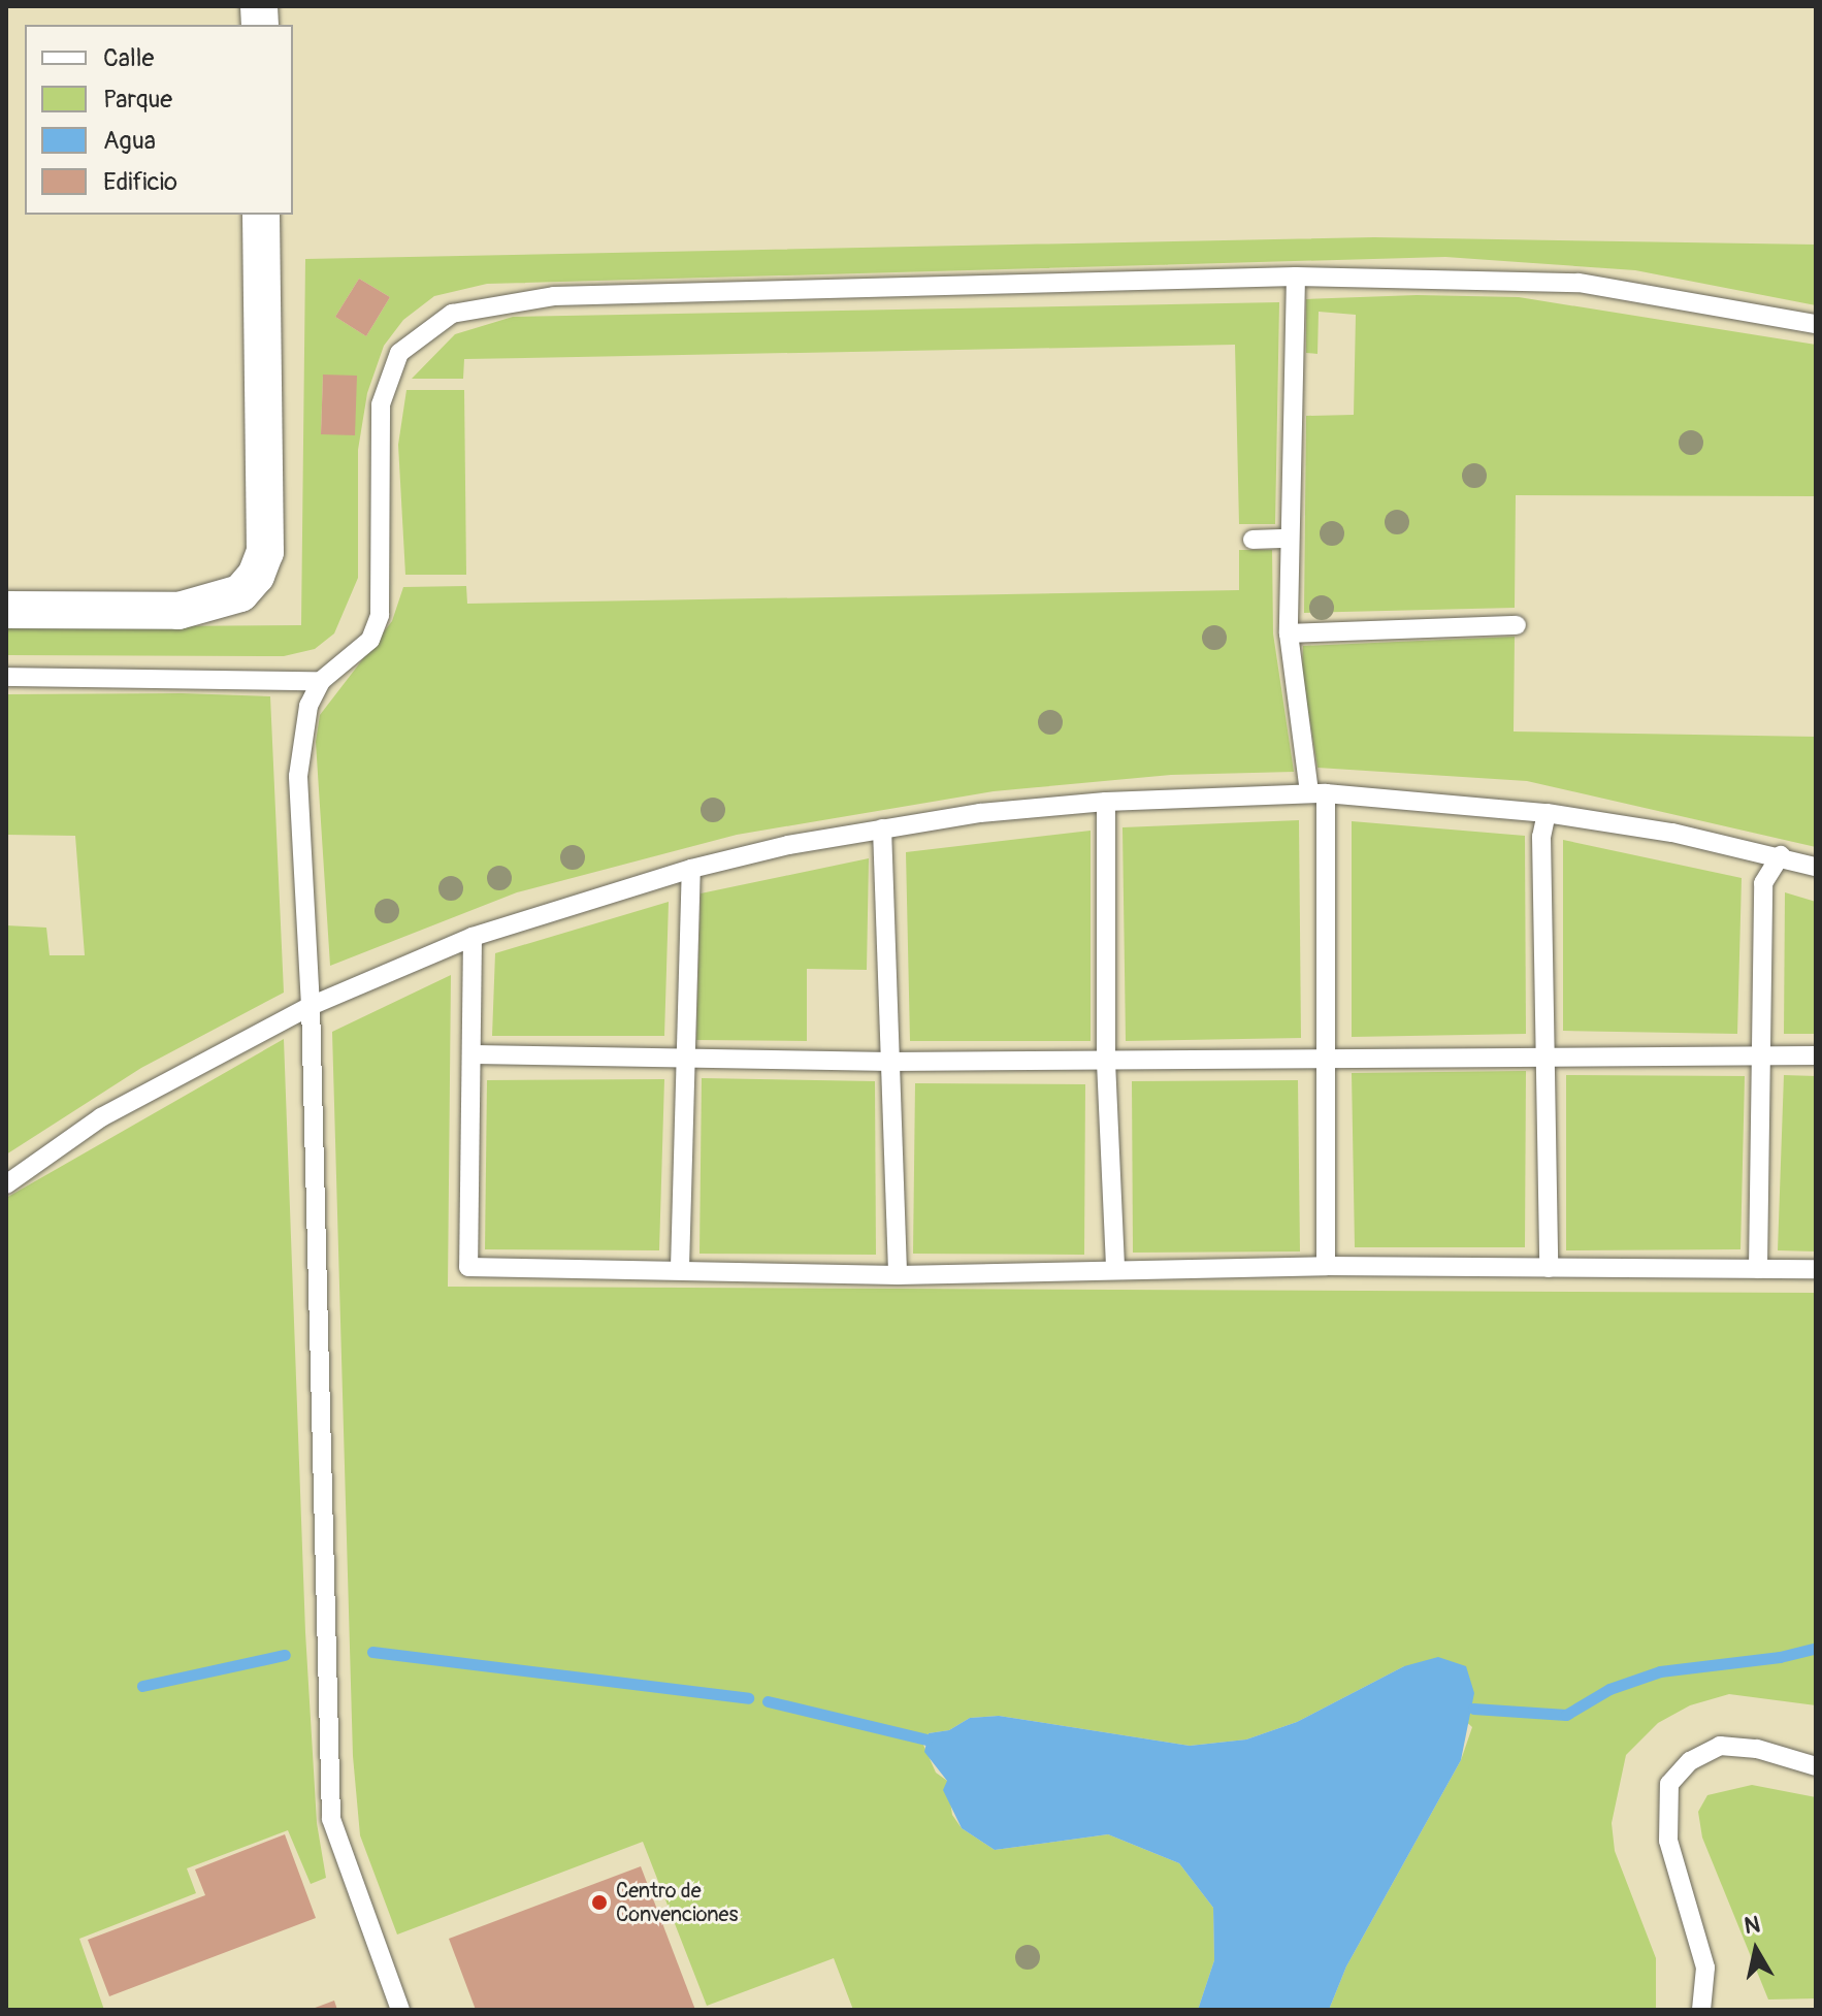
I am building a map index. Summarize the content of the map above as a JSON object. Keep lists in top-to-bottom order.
{
  "places": ["Centro de Convenciones"],
  "legend": [
    "Calle",
    "Parque",
    "Agua",
    "Edificio"
  ],
  "north": "top"
}
